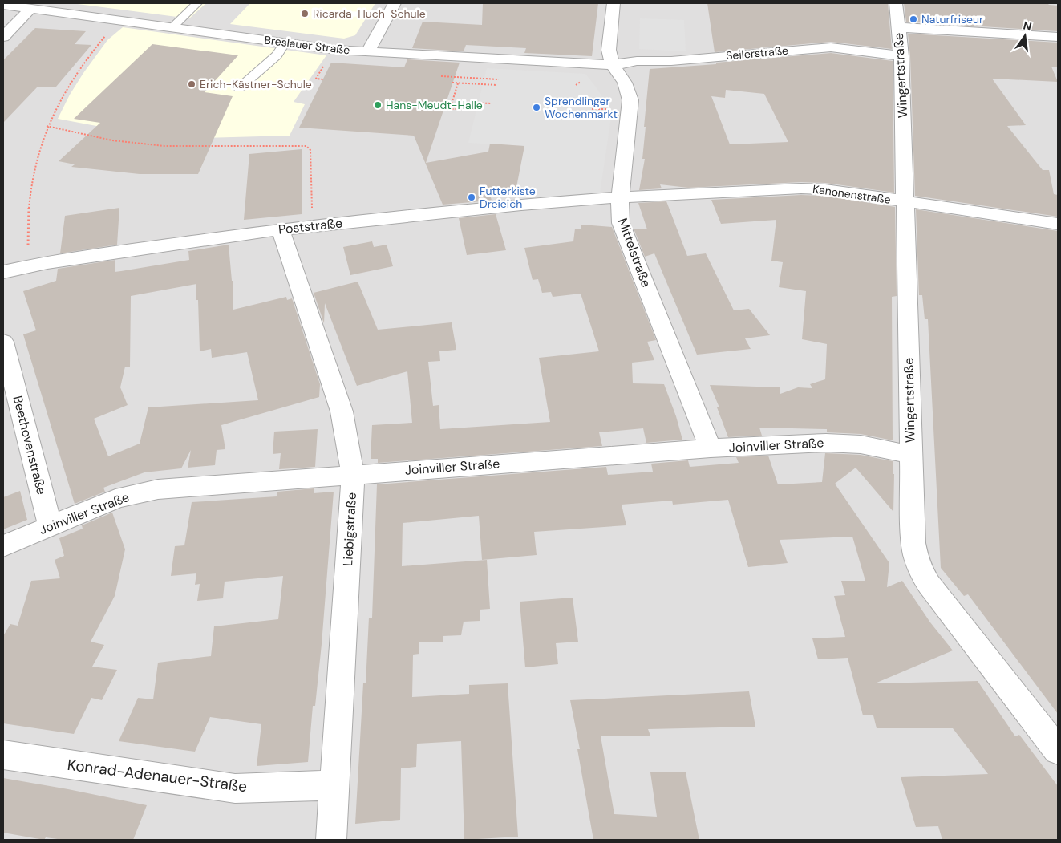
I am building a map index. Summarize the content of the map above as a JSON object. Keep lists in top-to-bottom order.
{
  "streets": {
    "street": [
      "Breslauer Straße",
      "Seilerstraße",
      "Wingertstraße",
      "Kanonenstraße",
      "Poststraße",
      "Mittelstraße",
      "Beethovenstraße",
      "Joinviller Straße",
      "Liebigstraße",
      "Konrad-Adenauer-Straße"
    ]
  },
  "crossings": [
    ["Breslauer Straße", "Seilerstraße"],
    ["Breslauer Straße", "Mittelstraße"],
    ["Seilerstraße", "Wingertstraße"],
    ["Seilerstraße", "Mittelstraße"],
    ["Wingertstraße", "Kanonenstraße"],
    ["Wingertstraße", "Joinviller Straße"],
    ["Kanonenstraße", "Poststraße"],
    ["Kanonenstraße", "Mittelstraße"],
    ["Poststraße", "Mittelstraße"],
    ["Poststraße", "Liebigstraße"],
    ["Mittelstraße", "Joinviller Straße"],
    ["Beethovenstraße", "Joinviller Straße"],
    ["Joinviller Straße", "Liebigstraße"],
    ["Liebigstraße", "Konrad-Adenauer-Straße"]
  ],
  "places": [
    "Ricarda-Huch-Schule",
    "Naturfriseur",
    "Erich-Kästner-Schule",
    "Hans-Meudt-Halle",
    "Sprendlinger Wochenmarkt",
    "Futterkiste Dreieich"
  ],
  "north": "top"
}
